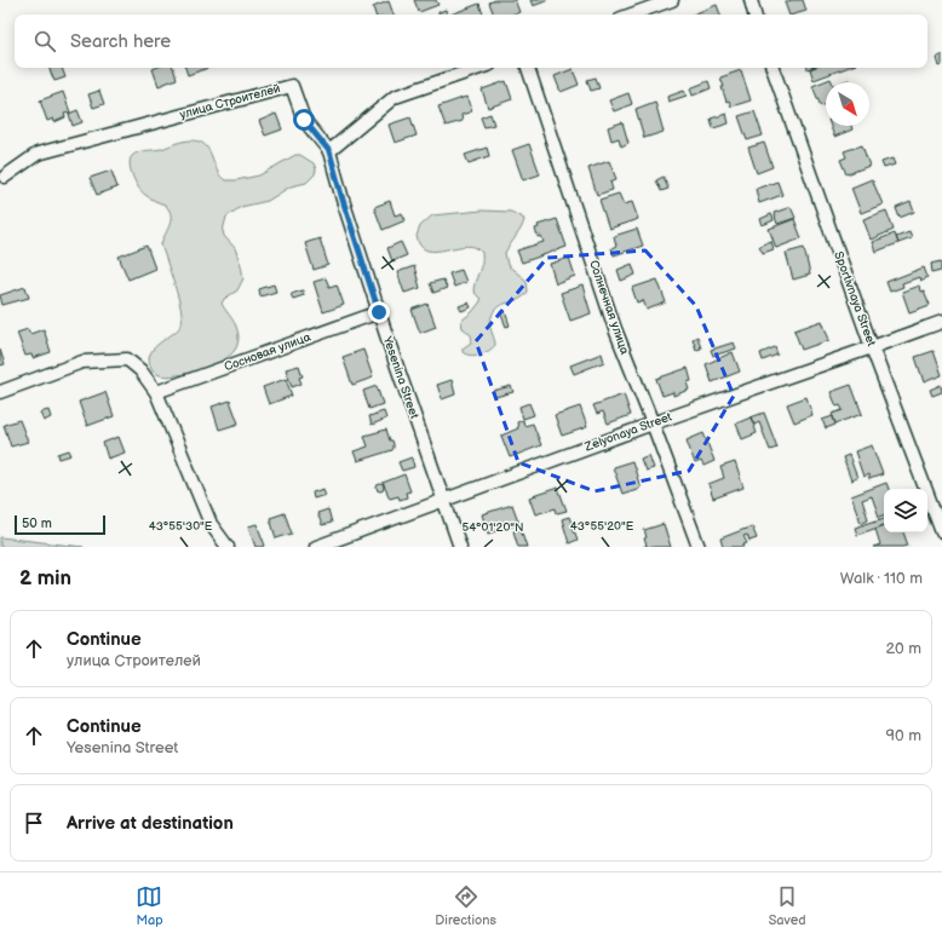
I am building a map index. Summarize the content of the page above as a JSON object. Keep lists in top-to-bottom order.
{
  "streets": {
    "street": [
      "улица Строителей",
      "Sportivnaya Street",
      "Солнечная улица",
      "Сосновая улица",
      "Yesenina Street",
      "Zelyonaya Street"
    ]
  },
  "crossings": [
    ["улица Строителей", "Yesenina Street"],
    ["Sportivnaya Street", "Zelyonaya Street"],
    ["Солнечная улица", "Zelyonaya Street"],
    ["Сосновая улица", "Yesenina Street"],
    ["Yesenina Street", "Zelyonaya Street"]
  ],
  "scale_bar": "50 m",
  "north": "bottom right",
  "page": {
    "search": "Search here",
    "scale": "50 m",
    "heading": ["2 min", "Walk · 110 m"],
    "list": [
      ["Continue", "улица Строителей", "20 m"],
      ["Continue", "Yesenina Street", "90 m"],
      "Arrive at destination"
    ],
    "nav": ["Map", "Directions", "Saved"]
  },
  "coordinates": ["43°55'30\"E", "43°55'20\"E", "54°01'20\"N"]
}
